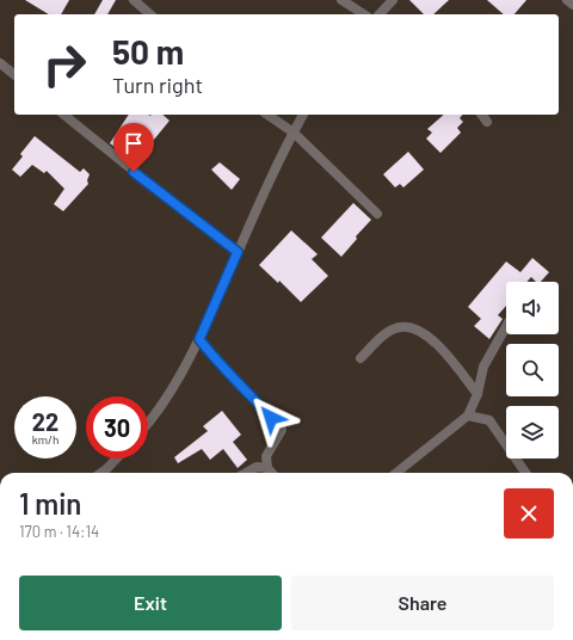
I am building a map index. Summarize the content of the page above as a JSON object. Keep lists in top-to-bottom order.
{
  "page": {
    "turn": ["50 m", "Turn right"],
    "speed": "22 km/h",
    "limit": "30",
    "heading": ["1 min", "170 m · 14:14"],
    "buttons": ["Exit", "Share"]
  }
}
